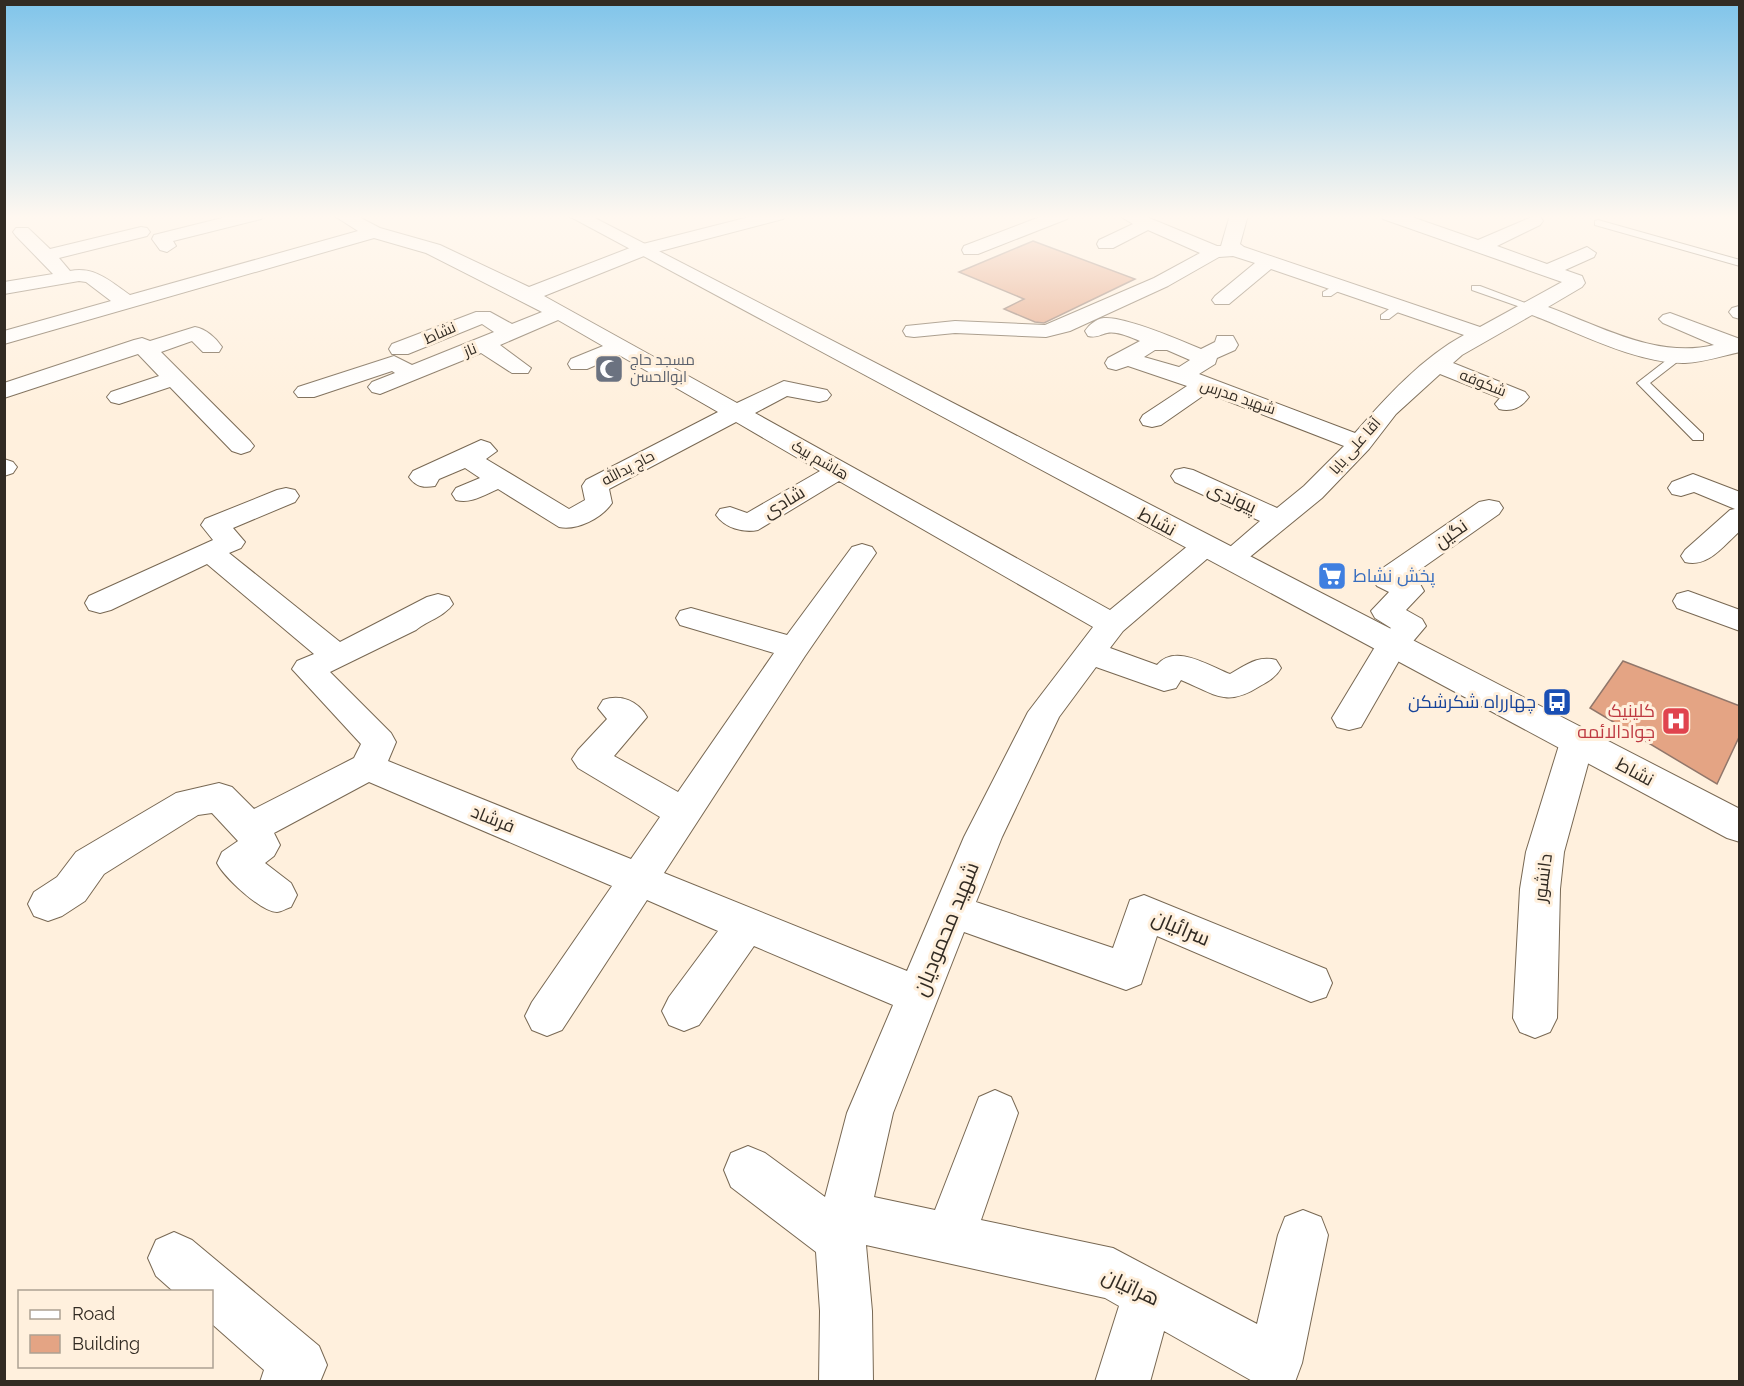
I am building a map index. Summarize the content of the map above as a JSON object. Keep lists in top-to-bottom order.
{
  "streets": {
    "street": [
      "نشاط",
      "ناز",
      "شکوفه",
      "شهید مدرس",
      "آقا علی بابا",
      "هاشم بیک",
      "حاج یدالله",
      "پیوندی",
      "شادی",
      "نگین",
      "فرشاد",
      "دانشور",
      "سرائیان",
      "شهید محمودیان",
      "هراتیان"
    ]
  },
  "crossings": [
    ["نشاط", "ناز"],
    ["نشاط", "آقا علی بابا"],
    ["نشاط", "نگین"],
    ["نشاط", "دانشور"],
    ["نشاط", "شهید محمودیان"],
    ["ناز", "هاشم بیک"],
    ["شکوفه", "آقا علی بابا"],
    ["شهید مدرس", "آقا علی بابا"],
    ["آقا علی بابا", "پیوندی"],
    ["آقا علی بابا", "شهید محمودیان"],
    ["هاشم بیک", "حاج یدالله"],
    ["هاشم بیک", "شادی"],
    ["هاشم بیک", "شهید محمودیان"],
    ["فرشاد", "شهید محمودیان"],
    ["سرائیان", "شهید محمودیان"],
    ["شهید محمودیان", "هراتیان"]
  ],
  "places": {
    "mosque": ["مسجد حاج ابوالحسن"],
    "supermarket": ["پخش نشاط"],
    "bus stop": ["چهارراه شکرشکن"],
    "hospital": ["کلینیک جوادالائمه"]
  },
  "legend": ["Road", "Building"]
}
